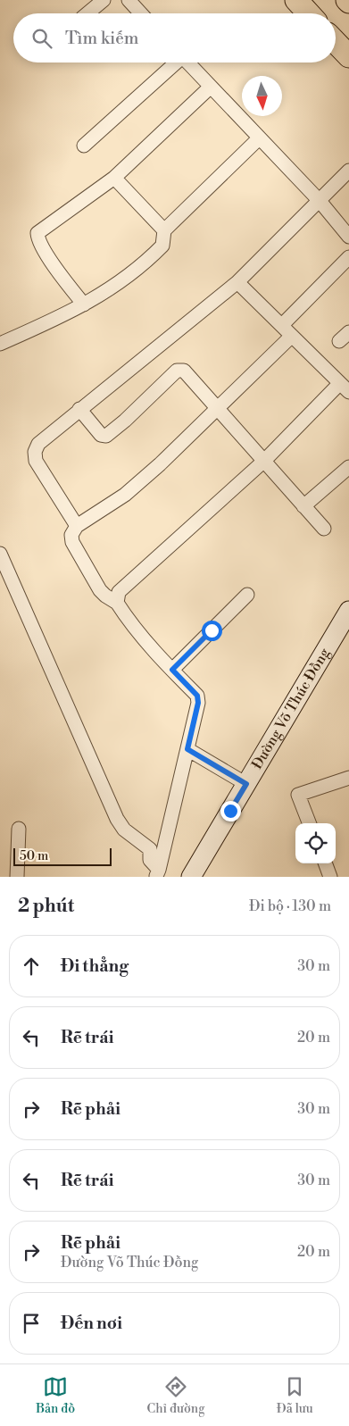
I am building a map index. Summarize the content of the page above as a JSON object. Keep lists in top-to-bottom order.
{
  "streets": {
    "street": ["Đường Võ Thúc Đồng"]
  },
  "scale_bar": "50 m",
  "north": "bottom",
  "page": {
    "search": "Tìm kiếm",
    "scale": "50 m",
    "heading": ["2 phút", "Đi bộ · 130 m"],
    "list": [
      ["Đi thẳng", "30 m"],
      ["Rẽ trái", "20 m"],
      ["Rẽ phải", "30 m"],
      ["Rẽ trái", "30 m"],
      ["Rẽ phải", "Đường Võ Thúc Đồng", "20 m"],
      "Đến nơi"
    ],
    "nav": ["Bản đồ", "Chỉ đường", "Đã lưu"]
  }
}
